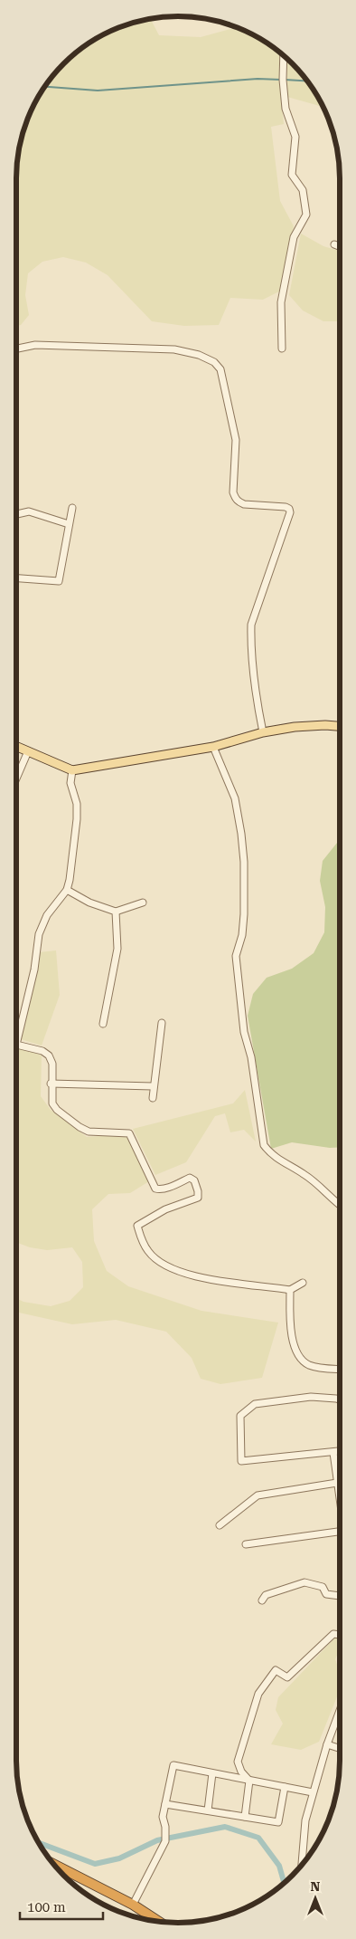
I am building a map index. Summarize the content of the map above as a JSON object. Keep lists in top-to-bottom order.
{
  "scale_bar": "100 m",
  "north": "top"
}
